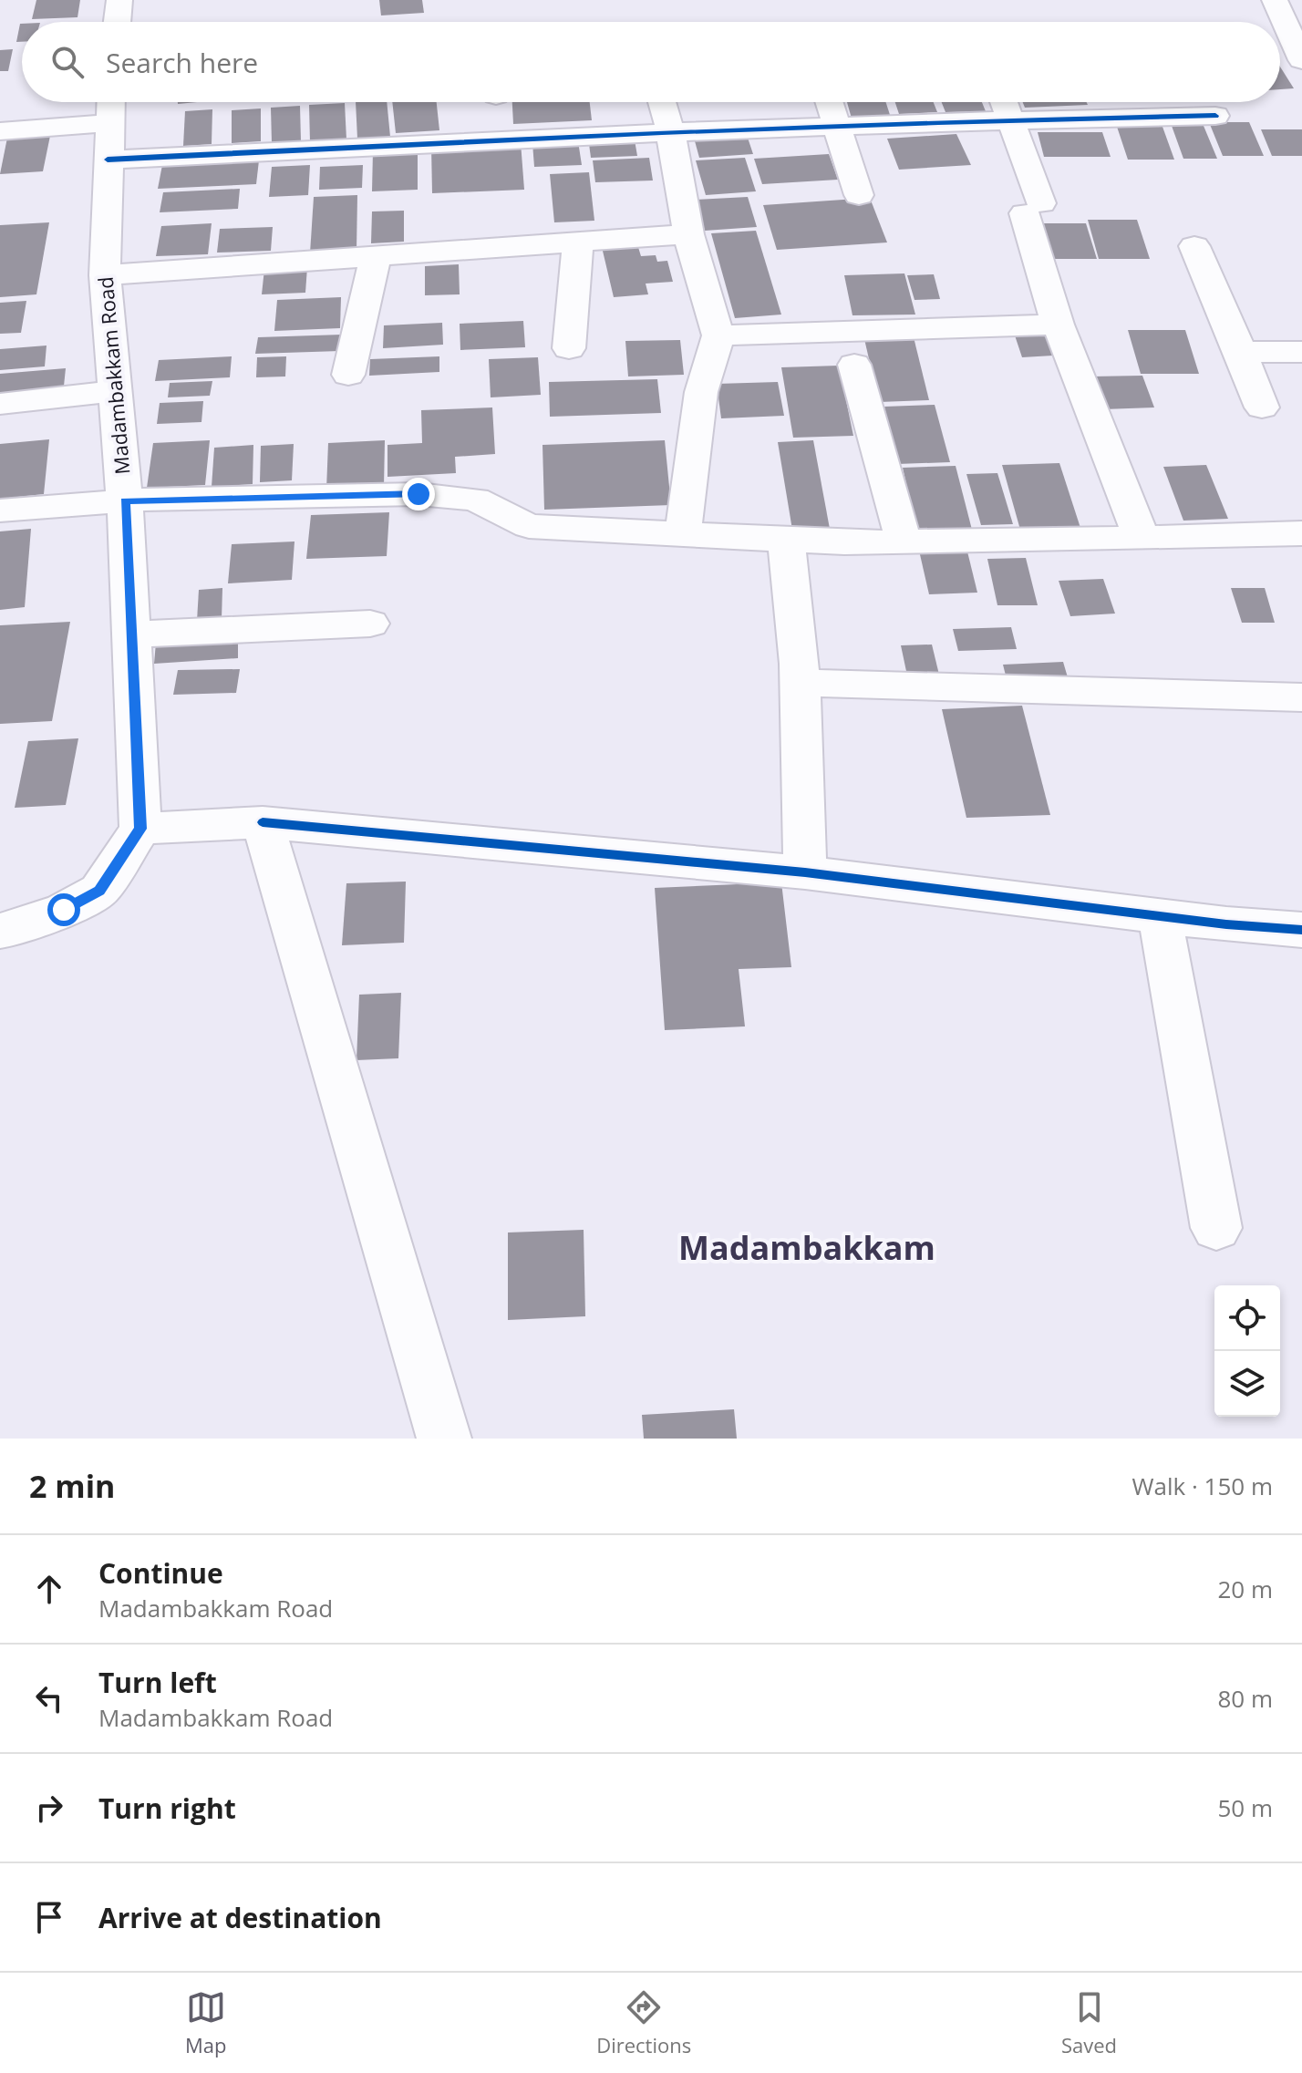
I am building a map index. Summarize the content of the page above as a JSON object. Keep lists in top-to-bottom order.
{
  "streets": {
    "street": ["Madambakkam Road"]
  },
  "districts": ["Madambakkam"],
  "page": {
    "search": "Search here",
    "heading": ["2 min", "Walk · 150 m"],
    "list": [
      ["Continue", "Madambakkam Road", "20 m"],
      ["Turn left", "Madambakkam Road", "80 m"],
      ["Turn right", "50 m"],
      "Arrive at destination"
    ],
    "nav": ["Map", "Directions", "Saved"]
  }
}
